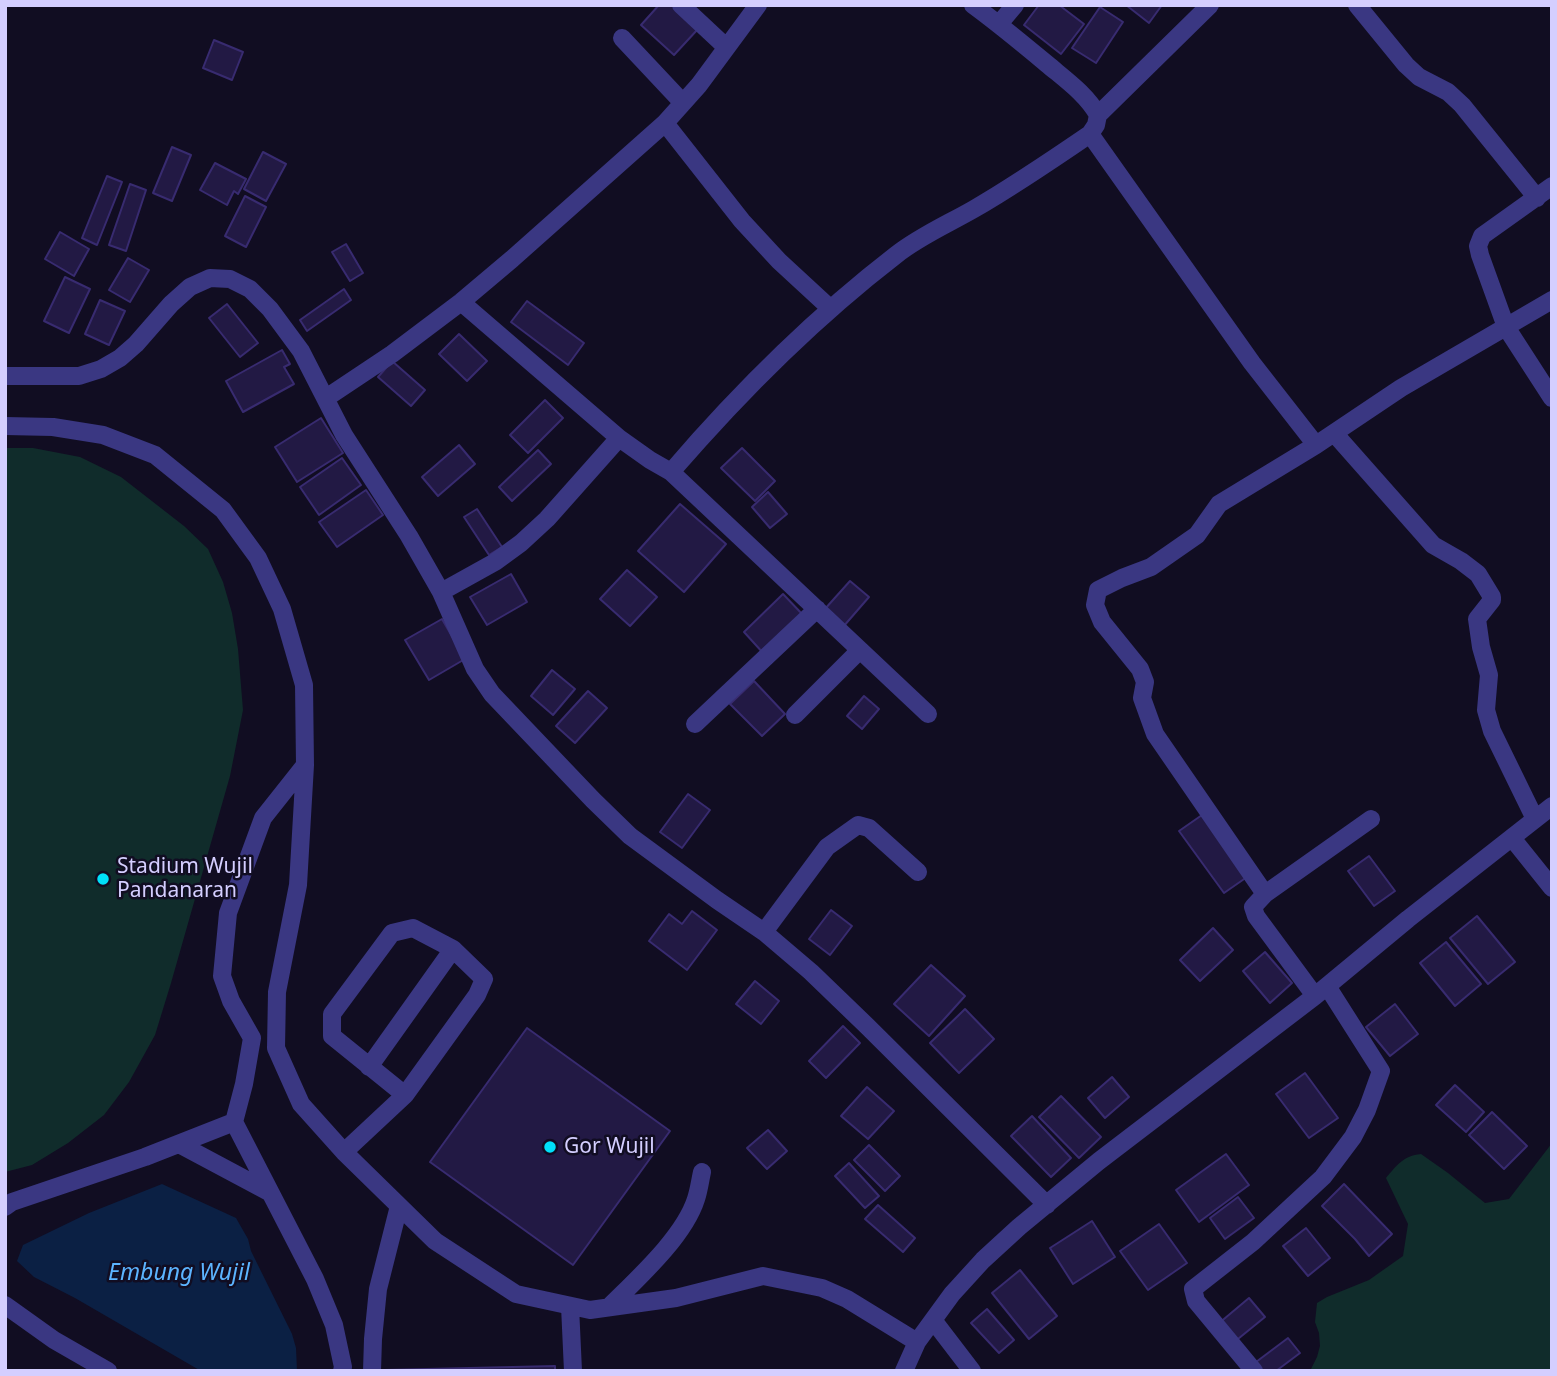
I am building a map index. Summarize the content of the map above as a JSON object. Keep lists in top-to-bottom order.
{
  "water": ["Embung Wujil"],
  "places": ["Stadium Wujil Pandanaran", "Gor Wujil"]
}
